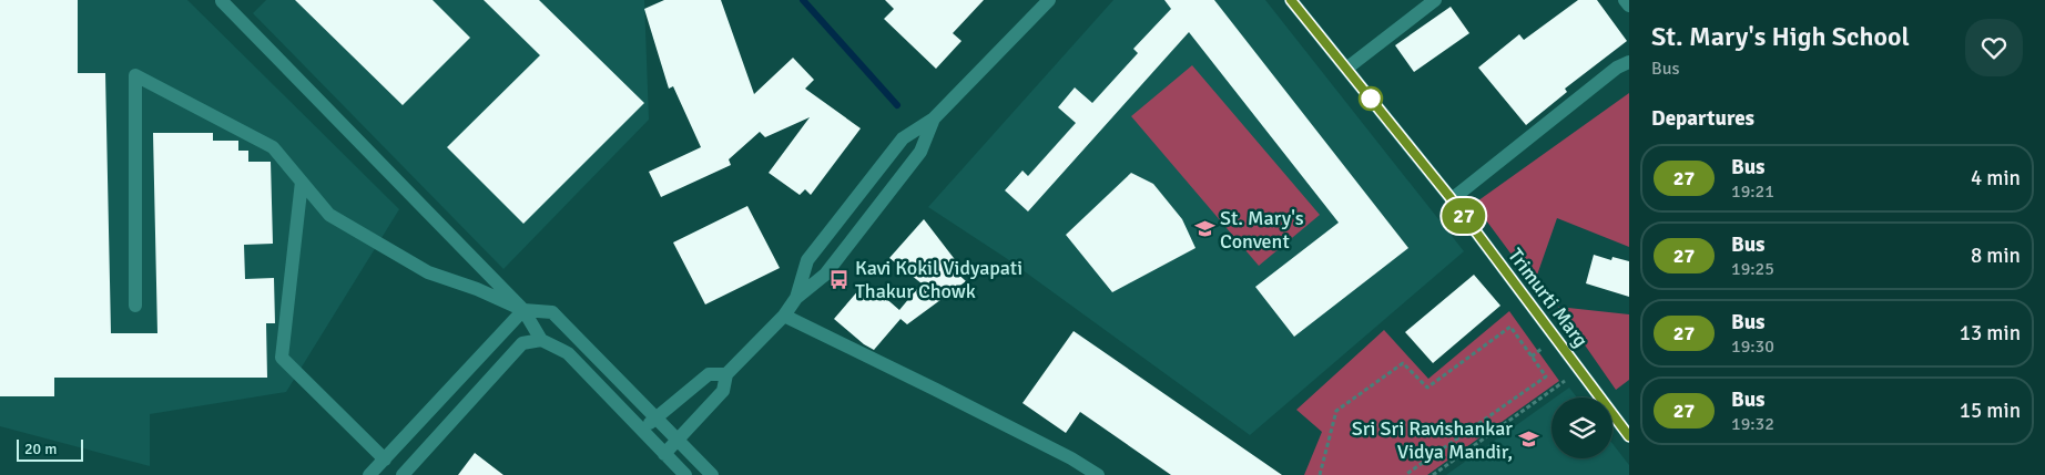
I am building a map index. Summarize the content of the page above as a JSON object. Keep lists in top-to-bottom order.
{
  "streets": {
    "street": ["Trimurti Marg"]
  },
  "places": {
    "school or university": ["St. Mary's Convent", "Sri Sri Ravishankar Vidya Mandir,"],
    "bus stop": ["Kavi Kokil Vidyapati Thakur Chowk"]
  },
  "lines": ["bus line 27"],
  "scale_bar": "20 m",
  "page": {
    "on_map": "27",
    "heading": [
      ["St. Mary's High School", "Bus"],
      "Departures"
    ],
    "list": [
      {
        "mark": "27",
        "name": "Bus",
        "note": "19:21",
        "value": "4 min"
      },
      {
        "mark": "27",
        "name": "Bus",
        "note": "19:25",
        "value": "8 min"
      },
      {
        "mark": "27",
        "name": "Bus",
        "note": "19:30",
        "value": "13 min"
      },
      {
        "mark": "27",
        "name": "Bus",
        "note": "19:32",
        "value": "15 min"
      }
    ],
    "scale": "20 m"
  }
}
